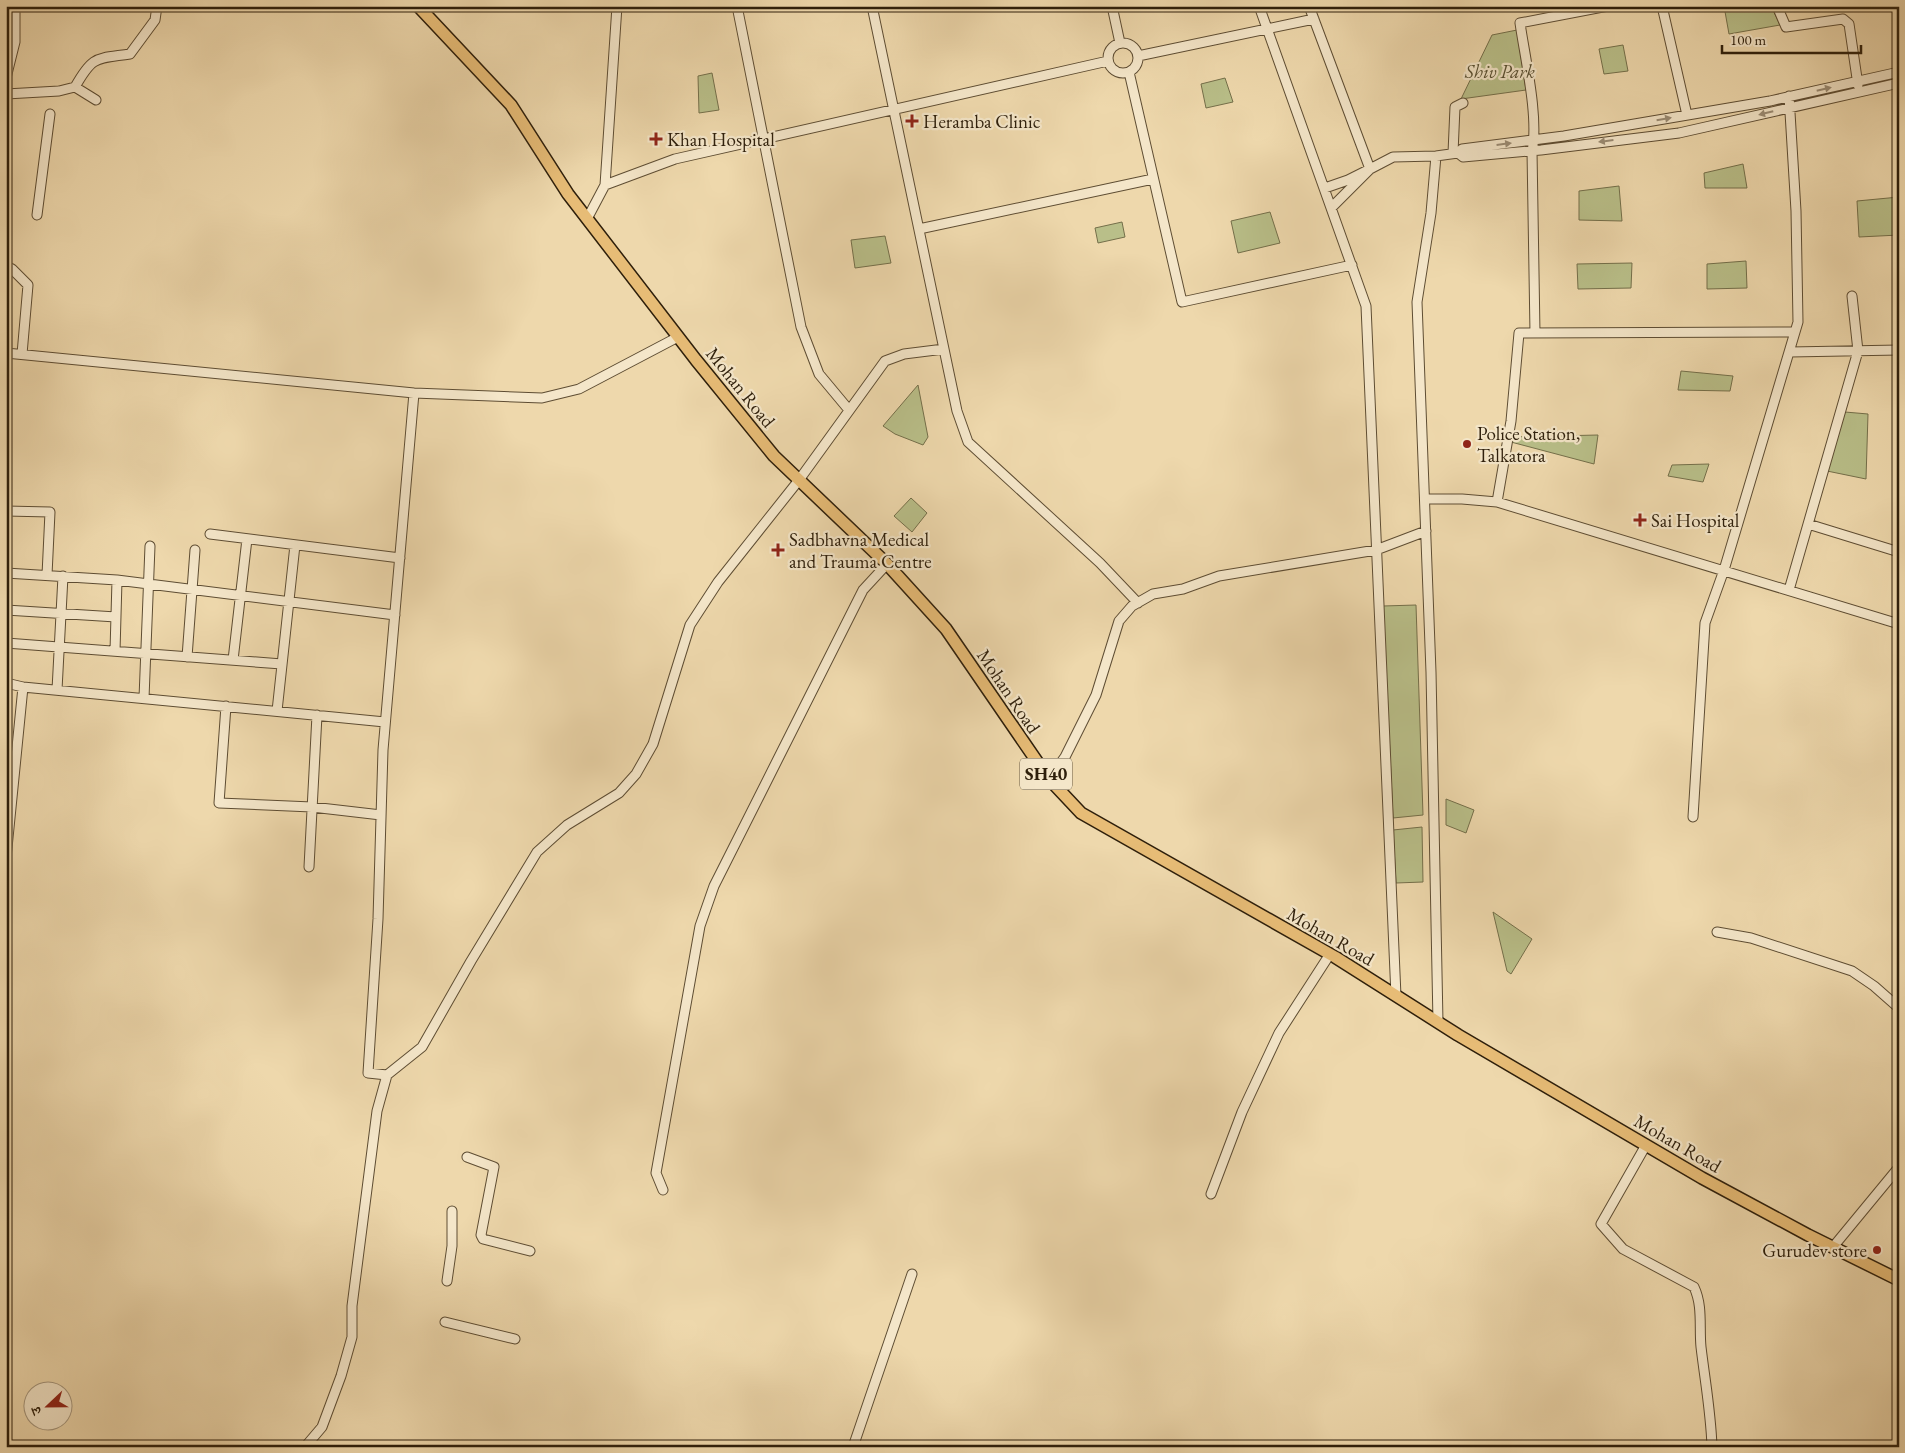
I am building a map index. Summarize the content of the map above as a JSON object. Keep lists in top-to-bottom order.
{
  "streets": {
    "main road": ["Mohan Road", "SH40"]
  },
  "parks": ["Shiv Park"],
  "places": {
    "health": [
      "Heramba Clinic",
      "Khan Hospital",
      "Sai Hospital",
      "Sadbhavna Medical and Trauma Centre"
    ],
    "other": ["Police Station, Talkatora", "Gurudev store"]
  },
  "scale_bar": "100 m",
  "north": "left"
}
